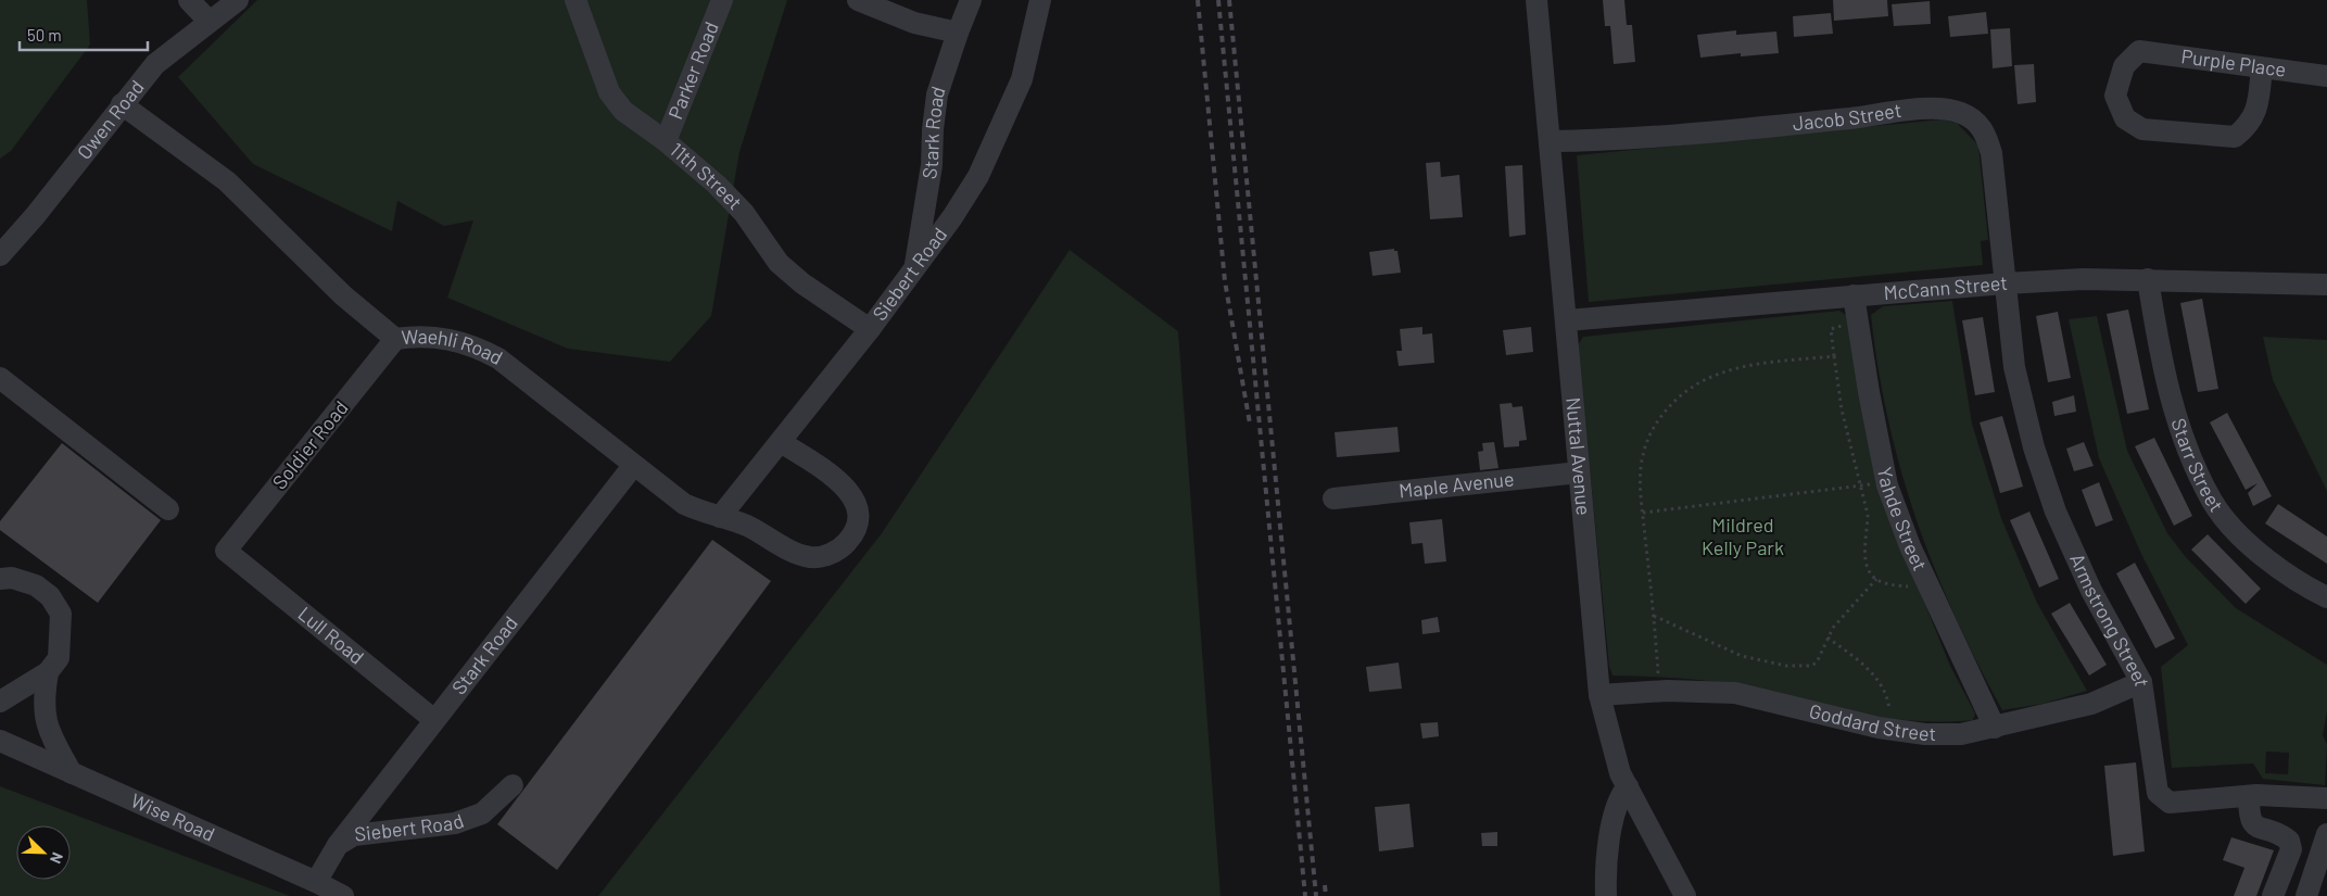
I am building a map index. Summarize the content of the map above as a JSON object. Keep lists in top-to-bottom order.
{
  "streets": {
    "street": [
      "Purple Place",
      "Parker Road",
      "Jacob Street",
      "Owen Road",
      "Stark Road",
      "11th Street",
      "Siebert Road",
      "McCann Street",
      "Waehli Road",
      "Soldier Road",
      "Nuttal Avenue",
      "Starr Street",
      "Maple Avenue",
      "Yahde Street",
      "Armstrong Street",
      "Lull Road",
      "Goddard Street",
      "Wise Road"
    ]
  },
  "crossings": [
    ["Parker Road", "11th Street"],
    ["Jacob Street", "McCann Street"],
    ["Jacob Street", "Nuttal Avenue"],
    ["Jacob Street", "Armstrong Street"],
    ["Owen Road", "Waehli Road"],
    ["Stark Road", "Siebert Road"],
    ["Stark Road", "Waehli Road"],
    ["Stark Road", "Lull Road"],
    ["11th Street", "Siebert Road"],
    ["Siebert Road", "Waehli Road"],
    ["Siebert Road", "Wise Road"],
    ["McCann Street", "Nuttal Avenue"],
    ["McCann Street", "Starr Street"],
    ["McCann Street", "Yahde Street"],
    ["McCann Street", "Armstrong Street"],
    ["Waehli Road", "Soldier Road"],
    ["Soldier Road", "Lull Road"],
    ["Nuttal Avenue", "Maple Avenue"],
    ["Nuttal Avenue", "Goddard Street"],
    ["Yahde Street", "Goddard Street"],
    ["Armstrong Street", "Goddard Street"]
  ],
  "parks": ["Mildred Kelly Park"],
  "scale_bar": "50 m",
  "north": "bottom right"
}
